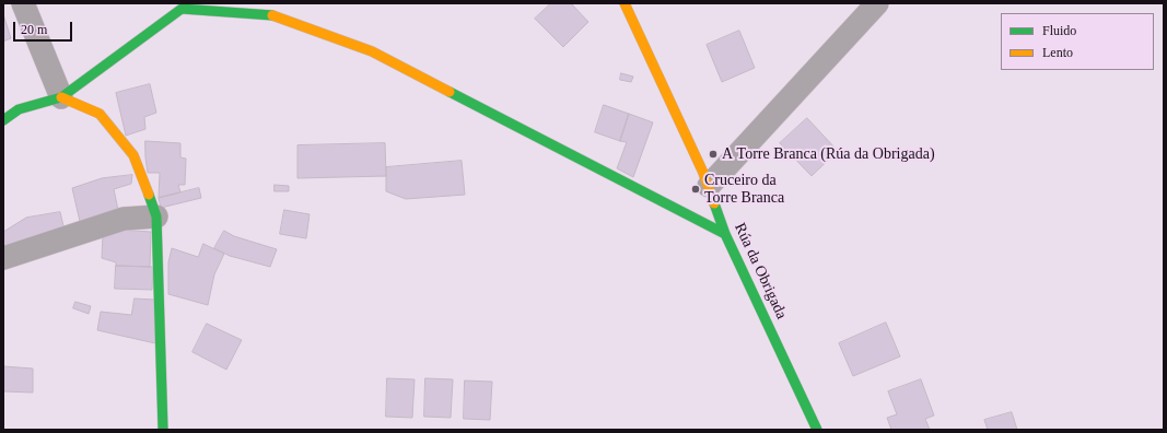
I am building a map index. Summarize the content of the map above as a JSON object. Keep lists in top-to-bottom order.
{
  "streets": {
    "street": ["Rúa da Obrigada"]
  },
  "places": ["A Torre Branca (Rúa da Obrigada)", "Cruceiro da Torre Branca"],
  "legend": ["Fluido", "Lento"],
  "scale_bar": "20 m"
}
